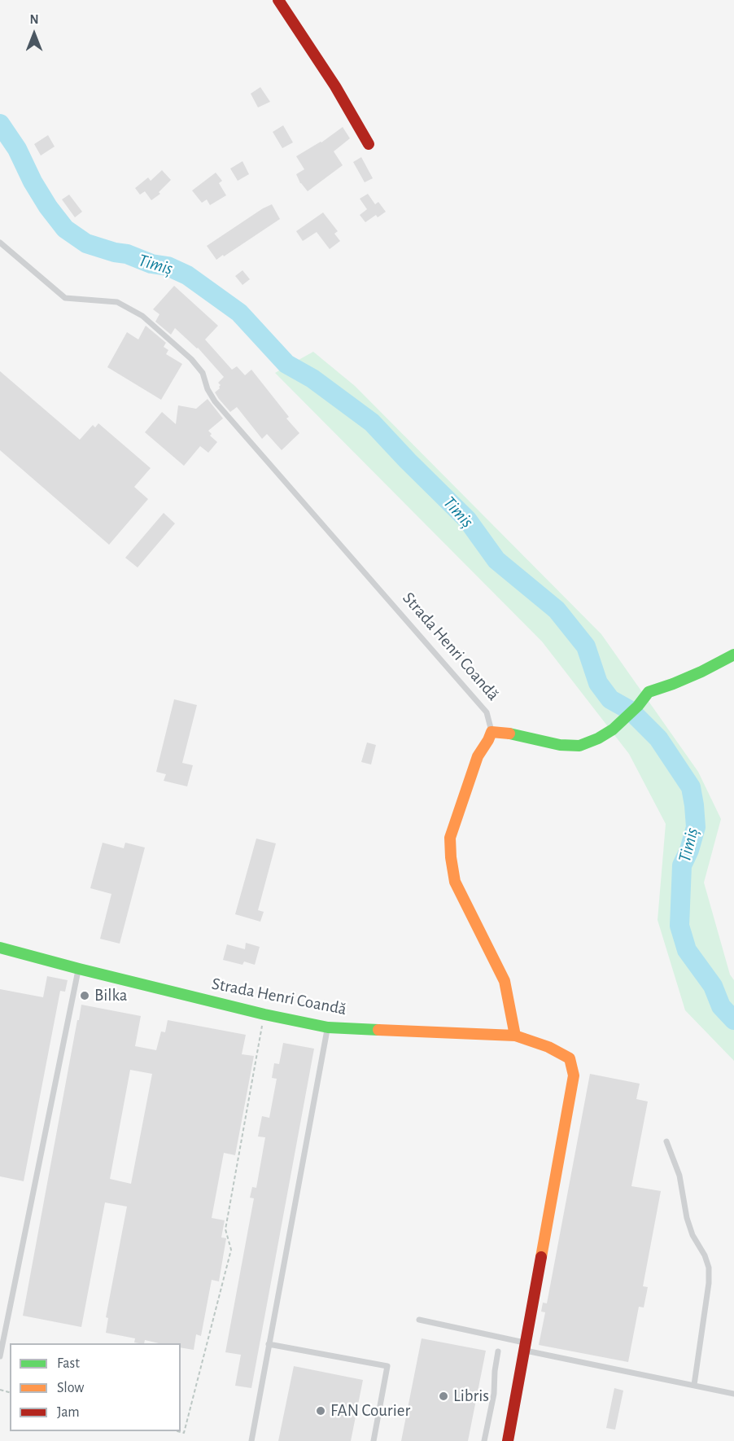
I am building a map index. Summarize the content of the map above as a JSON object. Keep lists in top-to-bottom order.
{
  "streets": {
    "street": ["Strada Henri Coandă"]
  },
  "water": ["Timiș"],
  "places": ["Bilka", "Libris", "FAN Courier"],
  "legend": ["Fast", "Slow", "Jam"],
  "north": "top"
}
